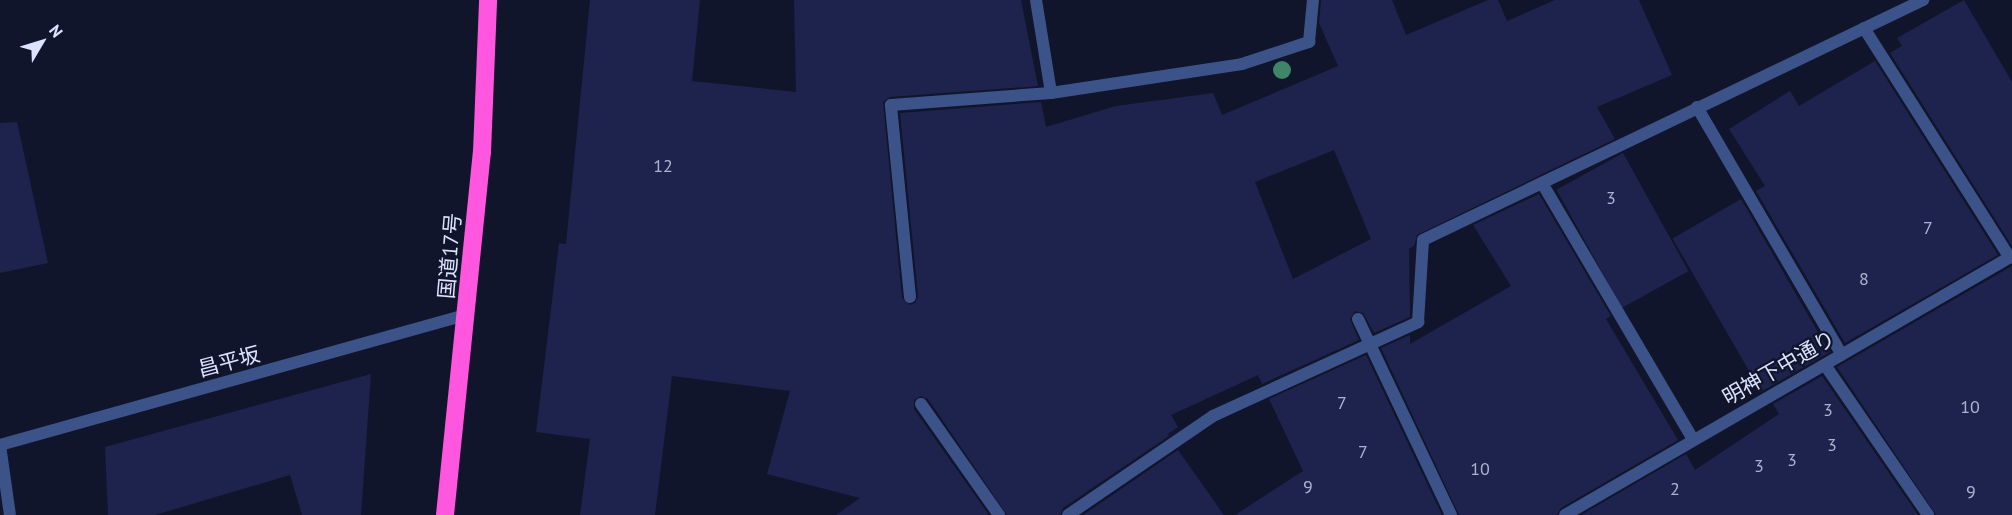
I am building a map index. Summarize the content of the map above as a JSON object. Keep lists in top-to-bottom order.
{
  "streets": {
    "highway": ["国道17号"],
    "street": ["昌平坂", "明神下中通り"]
  },
  "crossings": [
    ["国道17号", "昌平坂"]
  ],
  "house_numbers": [
    "12",
    "3",
    "7",
    "8",
    "7",
    "10",
    "3",
    "3",
    "7",
    "3",
    "3",
    "10",
    "9",
    "2",
    "9"
  ],
  "north": "top right"
}
